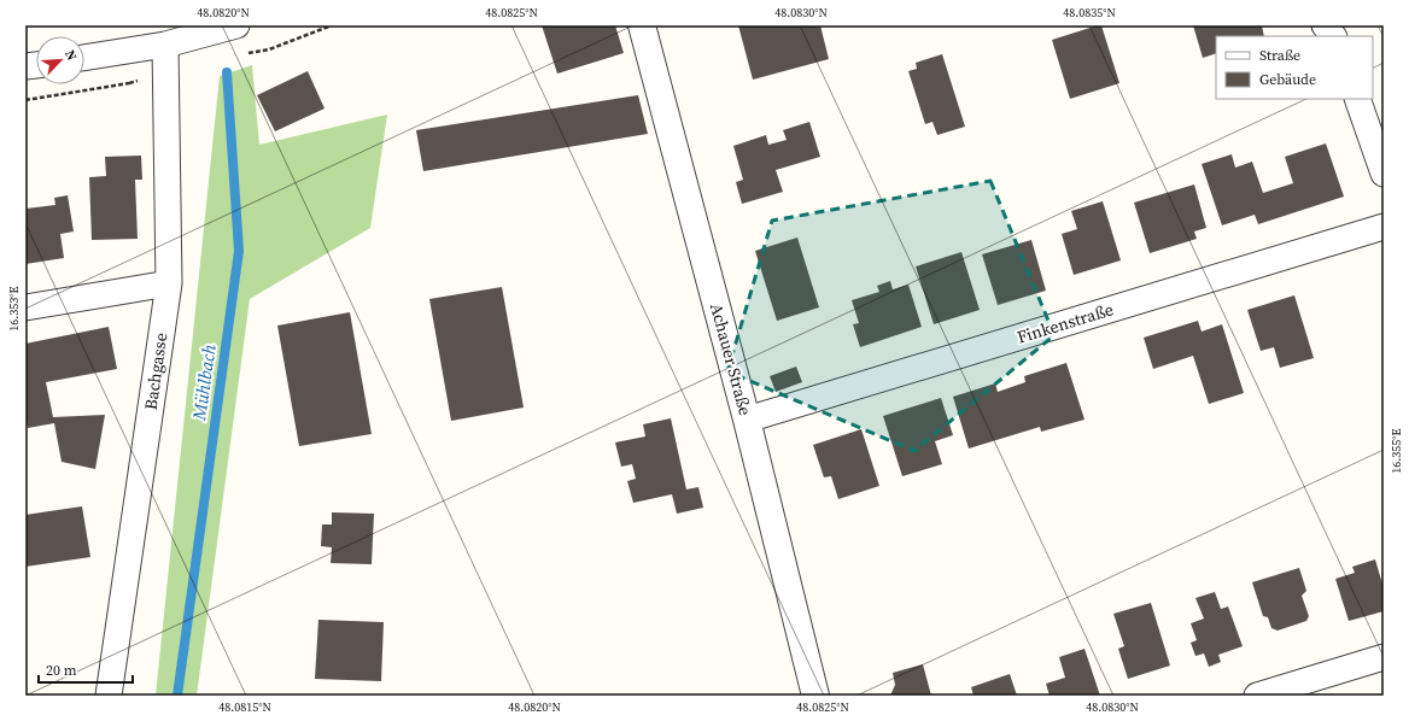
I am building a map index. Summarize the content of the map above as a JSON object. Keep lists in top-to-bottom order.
{
  "streets": {
    "street": ["Finkenstraße", "Achauer Straße", "Bachgasse"]
  },
  "crossings": [
    ["Finkenstraße", "Achauer Straße"]
  ],
  "water": ["Mühlbach"],
  "legend": ["Straße", "Gebäude"],
  "scale_bar": "20 m",
  "north": "top right",
  "coordinates": [
    "48.0820°N",
    "48.0825°N",
    "48.0830°N",
    "48.0835°N",
    "16.353°E",
    "16.355°E",
    "48.0815°N"
  ]
}
